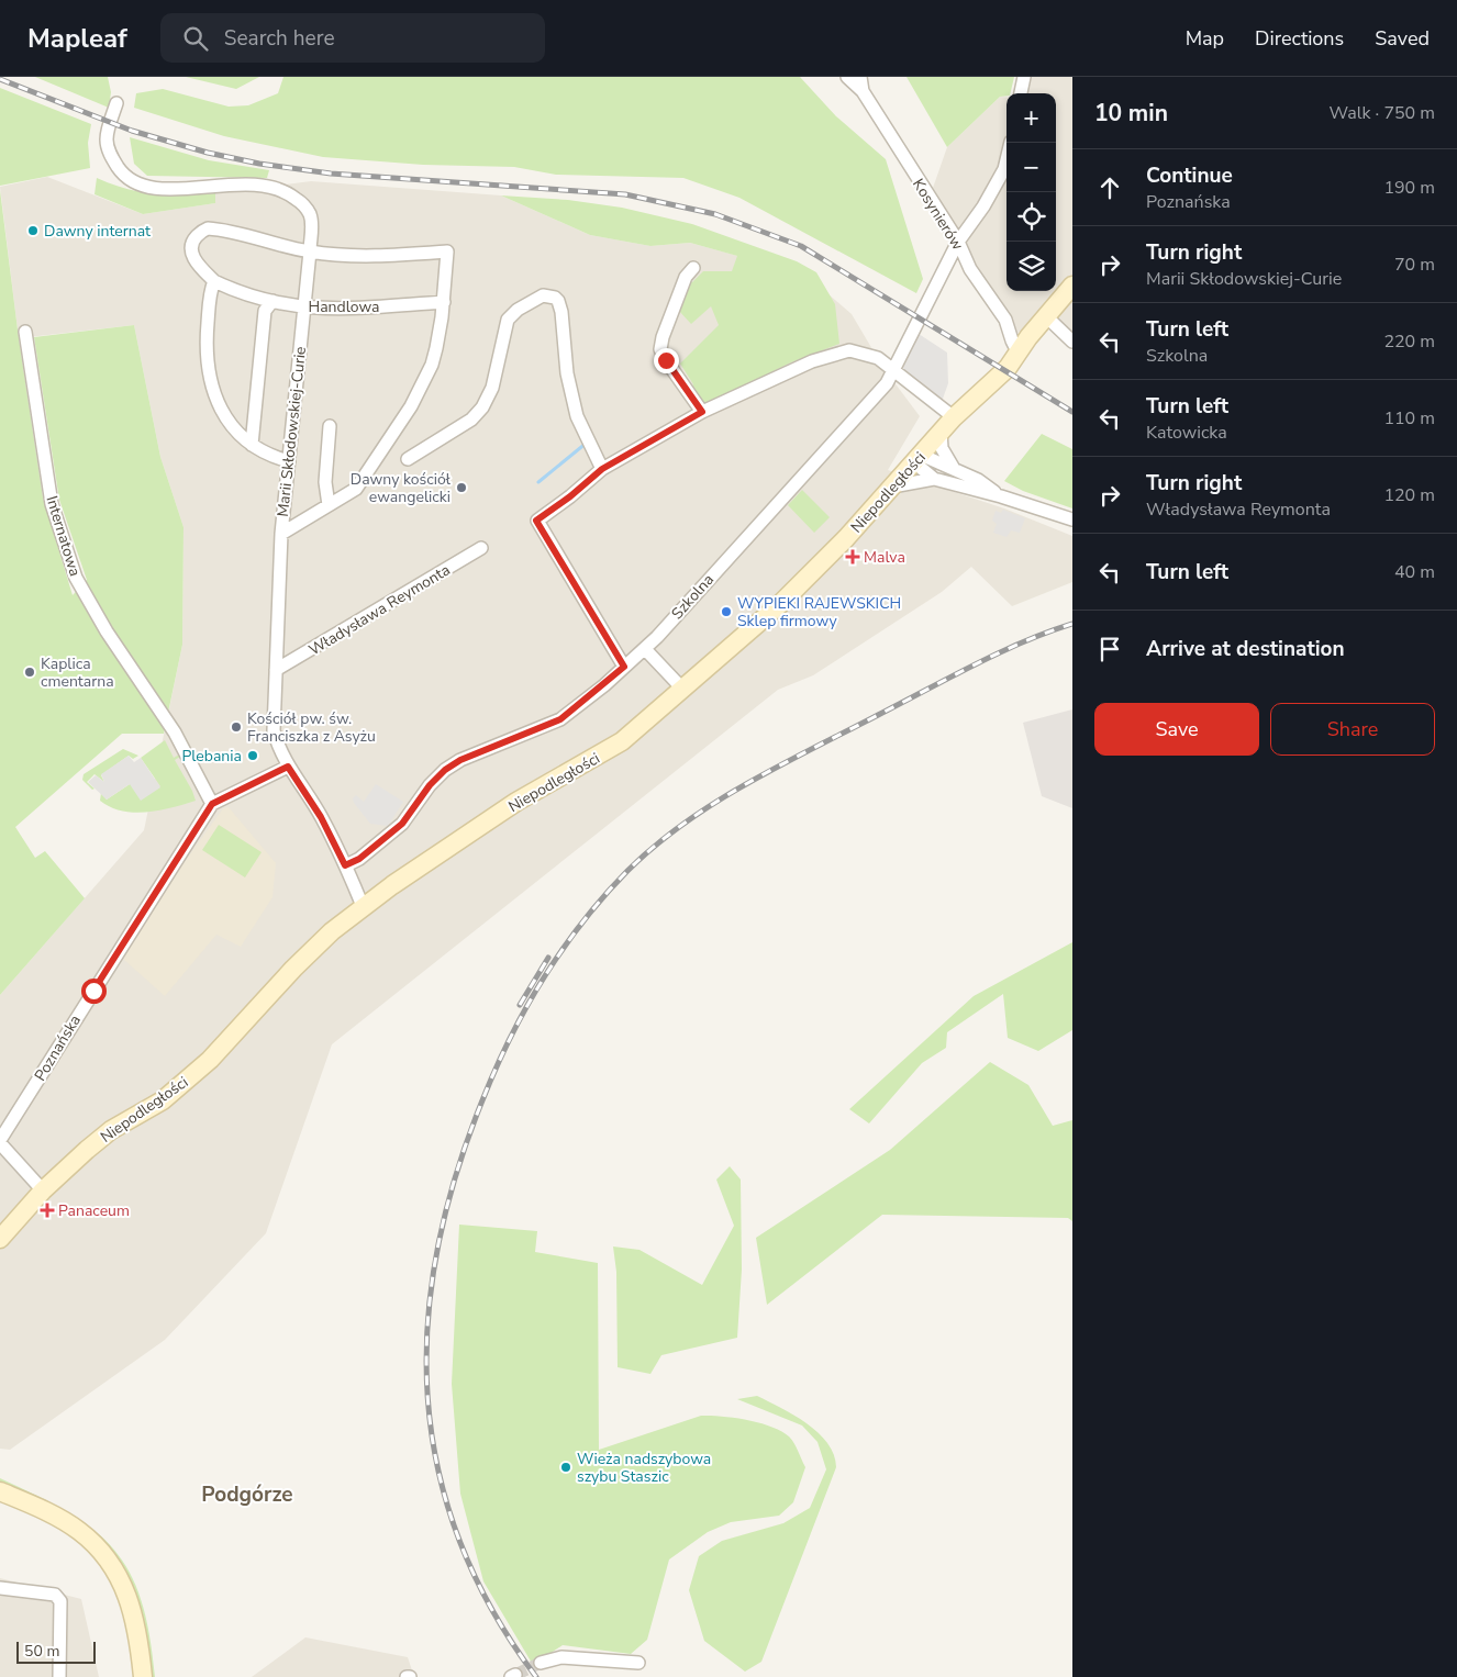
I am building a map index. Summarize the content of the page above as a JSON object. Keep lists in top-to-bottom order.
{
  "streets": {
    "main road": ["Niepodległości"],
    "street": [
      "Kosynierów",
      "Handlowa",
      "Marii Skłodowskiej-Curie",
      "Internatowa",
      "Szkolna",
      "Władysława Reymonta",
      "Poznańska"
    ]
  },
  "crossings": [
    ["Kosynierów", "Niepodległości"],
    ["Kosynierów", "Szkolna"],
    ["Handlowa", "Marii Skłodowskiej-Curie"],
    ["Marii Skłodowskiej-Curie", "Niepodległości"],
    ["Marii Skłodowskiej-Curie", "Szkolna"],
    ["Marii Skłodowskiej-Curie", "Władysława Reymonta"],
    ["Internatowa", "Poznańska"]
  ],
  "districts": ["Podgórze"],
  "places": {
    "other": [
      "Dawny internat",
      "Dawny kościół ewangelicki",
      "WYPIEKI RAJEWSKICH Sklep firmowy",
      "Kaplica cmentarna",
      "Kościół pw. św. Franciszka z Asyżu",
      "Plebania",
      "Wieża nadszybowa szybu Staszic"
    ],
    "health": ["Malva", "Panaceum"]
  },
  "scale_bar": "50 m",
  "page": {
    "header": "Mapleaf",
    "search": "Search here",
    "nav": ["Map", "Directions", "Saved"],
    "heading": ["10 min", "Walk · 750 m"],
    "map_buttons": ["+", "−"],
    "list": [
      ["Continue", "Poznańska", "190 m"],
      ["Turn right", "Marii Skłodowskiej-Curie", "70 m"],
      ["Turn left", "Szkolna", "220 m"],
      ["Turn left", "Katowicka", "110 m"],
      ["Turn right", "Władysława Reymonta", "120 m"],
      ["Turn left", "40 m"],
      "Arrive at destination"
    ],
    "buttons": ["Save", "Share"],
    "scale": "50 m"
  }
}
